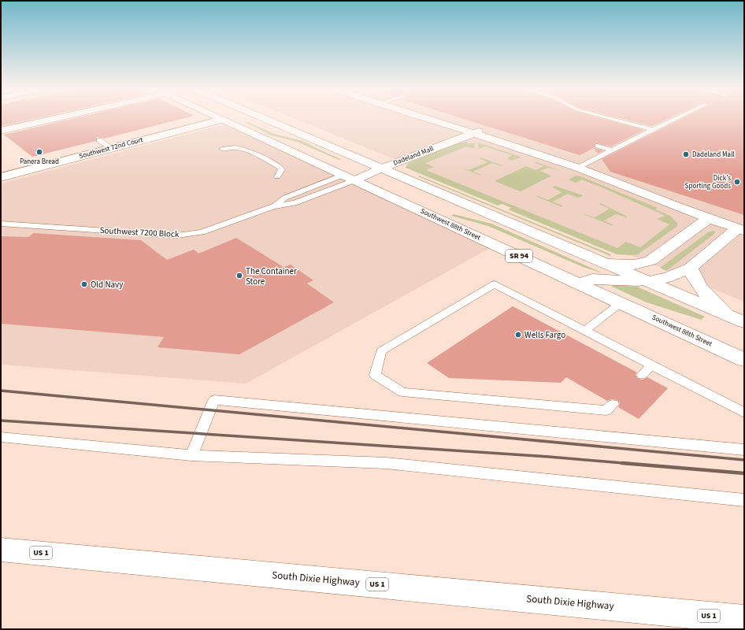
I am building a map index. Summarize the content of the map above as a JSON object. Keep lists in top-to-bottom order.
{
  "streets": {
    "main road": [
      "Southwest 72nd Court",
      "Dadeland Mall",
      "Southwest 88th Street",
      "SR 94",
      "US 1",
      "South Dixie Highway"
    ],
    "lane": ["Southwest 7200 Block"]
  },
  "crossings": [
    ["Southwest 72nd Court", "Southwest 88th Street"],
    ["Dadeland Mall", "Southwest 88th Street"],
    ["Dadeland Mall", "Southwest 7200 Block"],
    ["Southwest 88th Street", "Southwest 7200 Block"]
  ],
  "places": [
    "Panera Bread",
    "Dadeland Mall",
    "Dick's Sporting Goods",
    "The Container Store",
    "Old Navy",
    "Wells Fargo"
  ]
}
